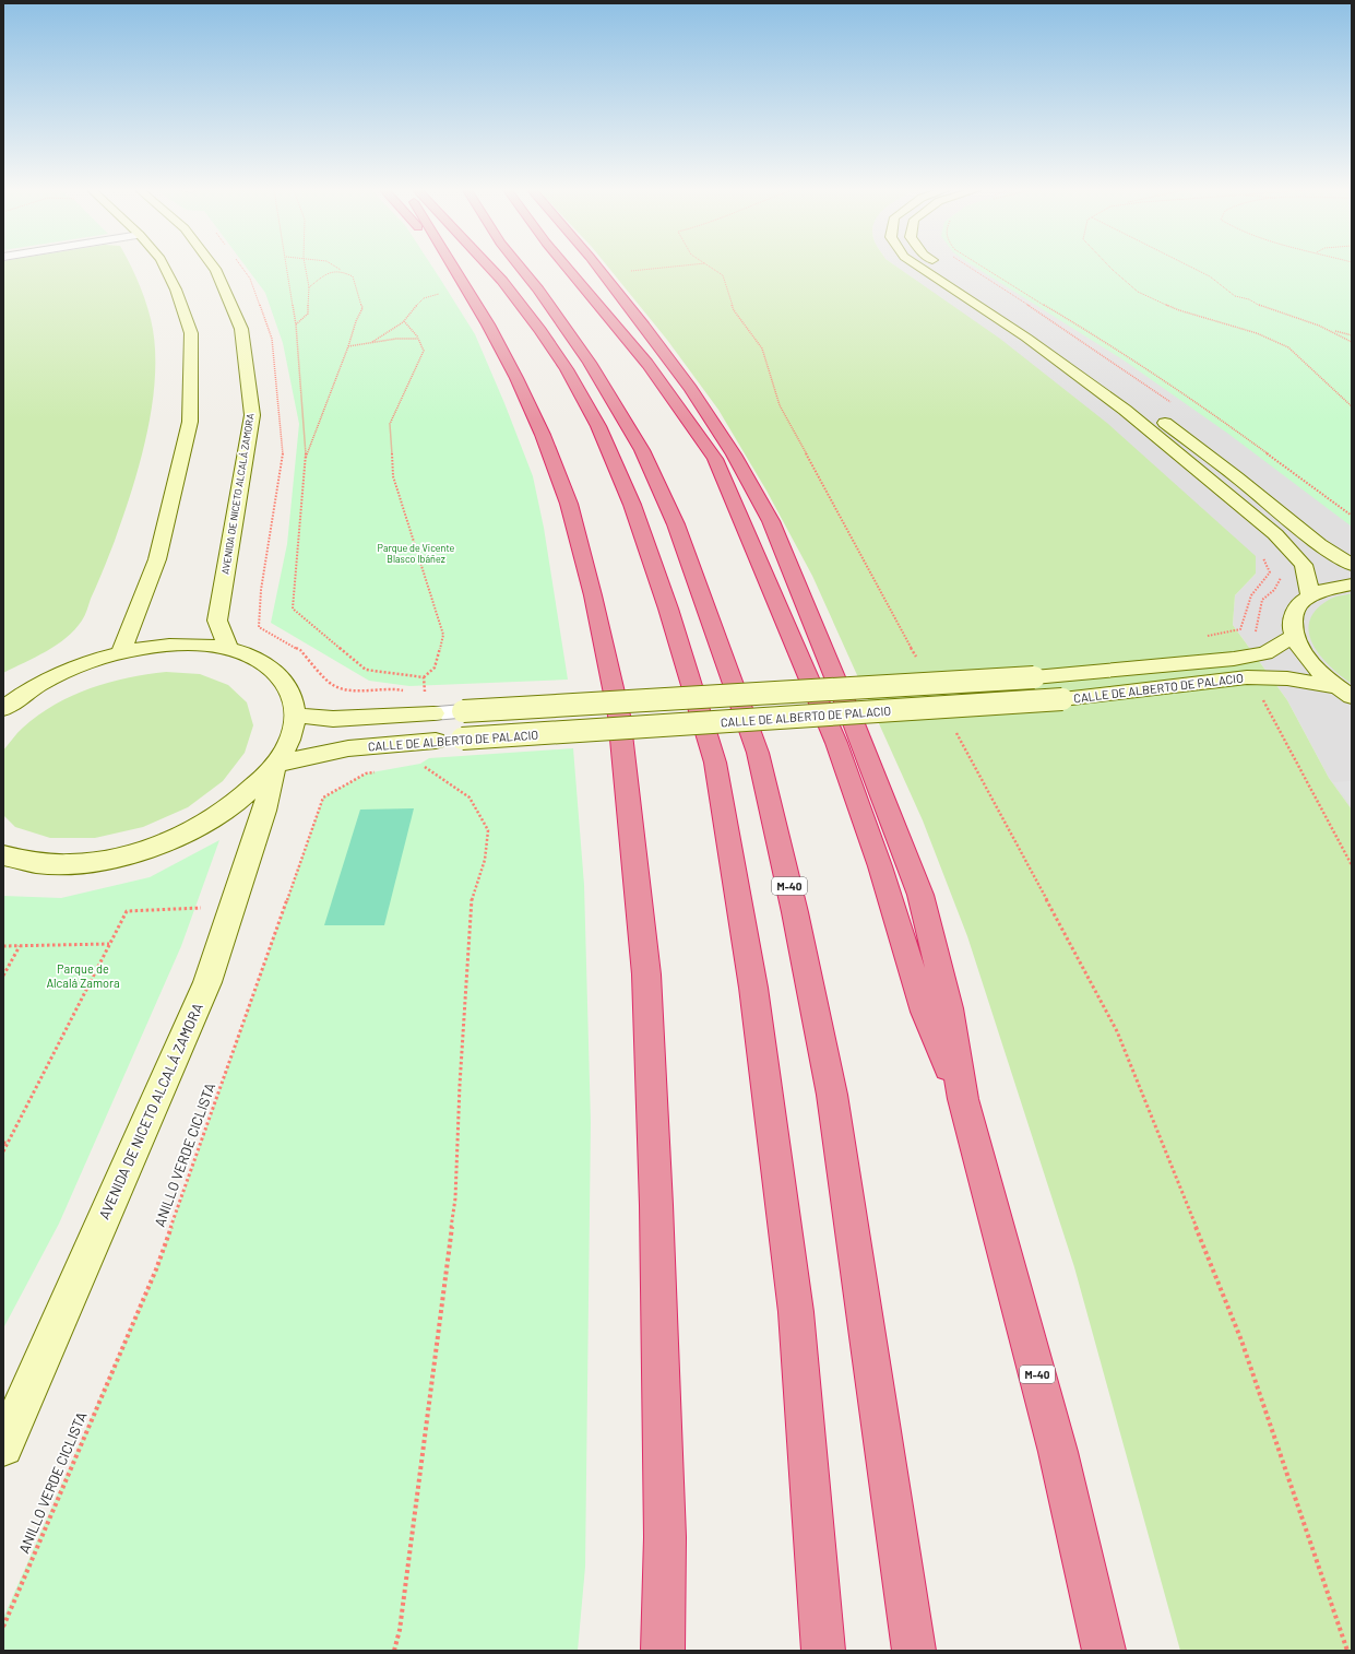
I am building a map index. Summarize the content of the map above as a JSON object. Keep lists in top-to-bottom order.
{
  "streets": {
    "highway": ["M-40"],
    "street": ["AVENIDA DE NICETO ALCALÁ ZAMORA", "CALLE DE ALBERTO DE PALACIO"],
    "path": ["ANILLO VERDE CICLISTA"]
  },
  "crossings": [
    ["AVENIDA DE NICETO ALCALÁ ZAMORA", "CALLE DE ALBERTO DE PALACIO"]
  ],
  "parks": ["Parque de Vicente Blasco Ibáñez", "Parque de Alcalá Zamora"]
}
